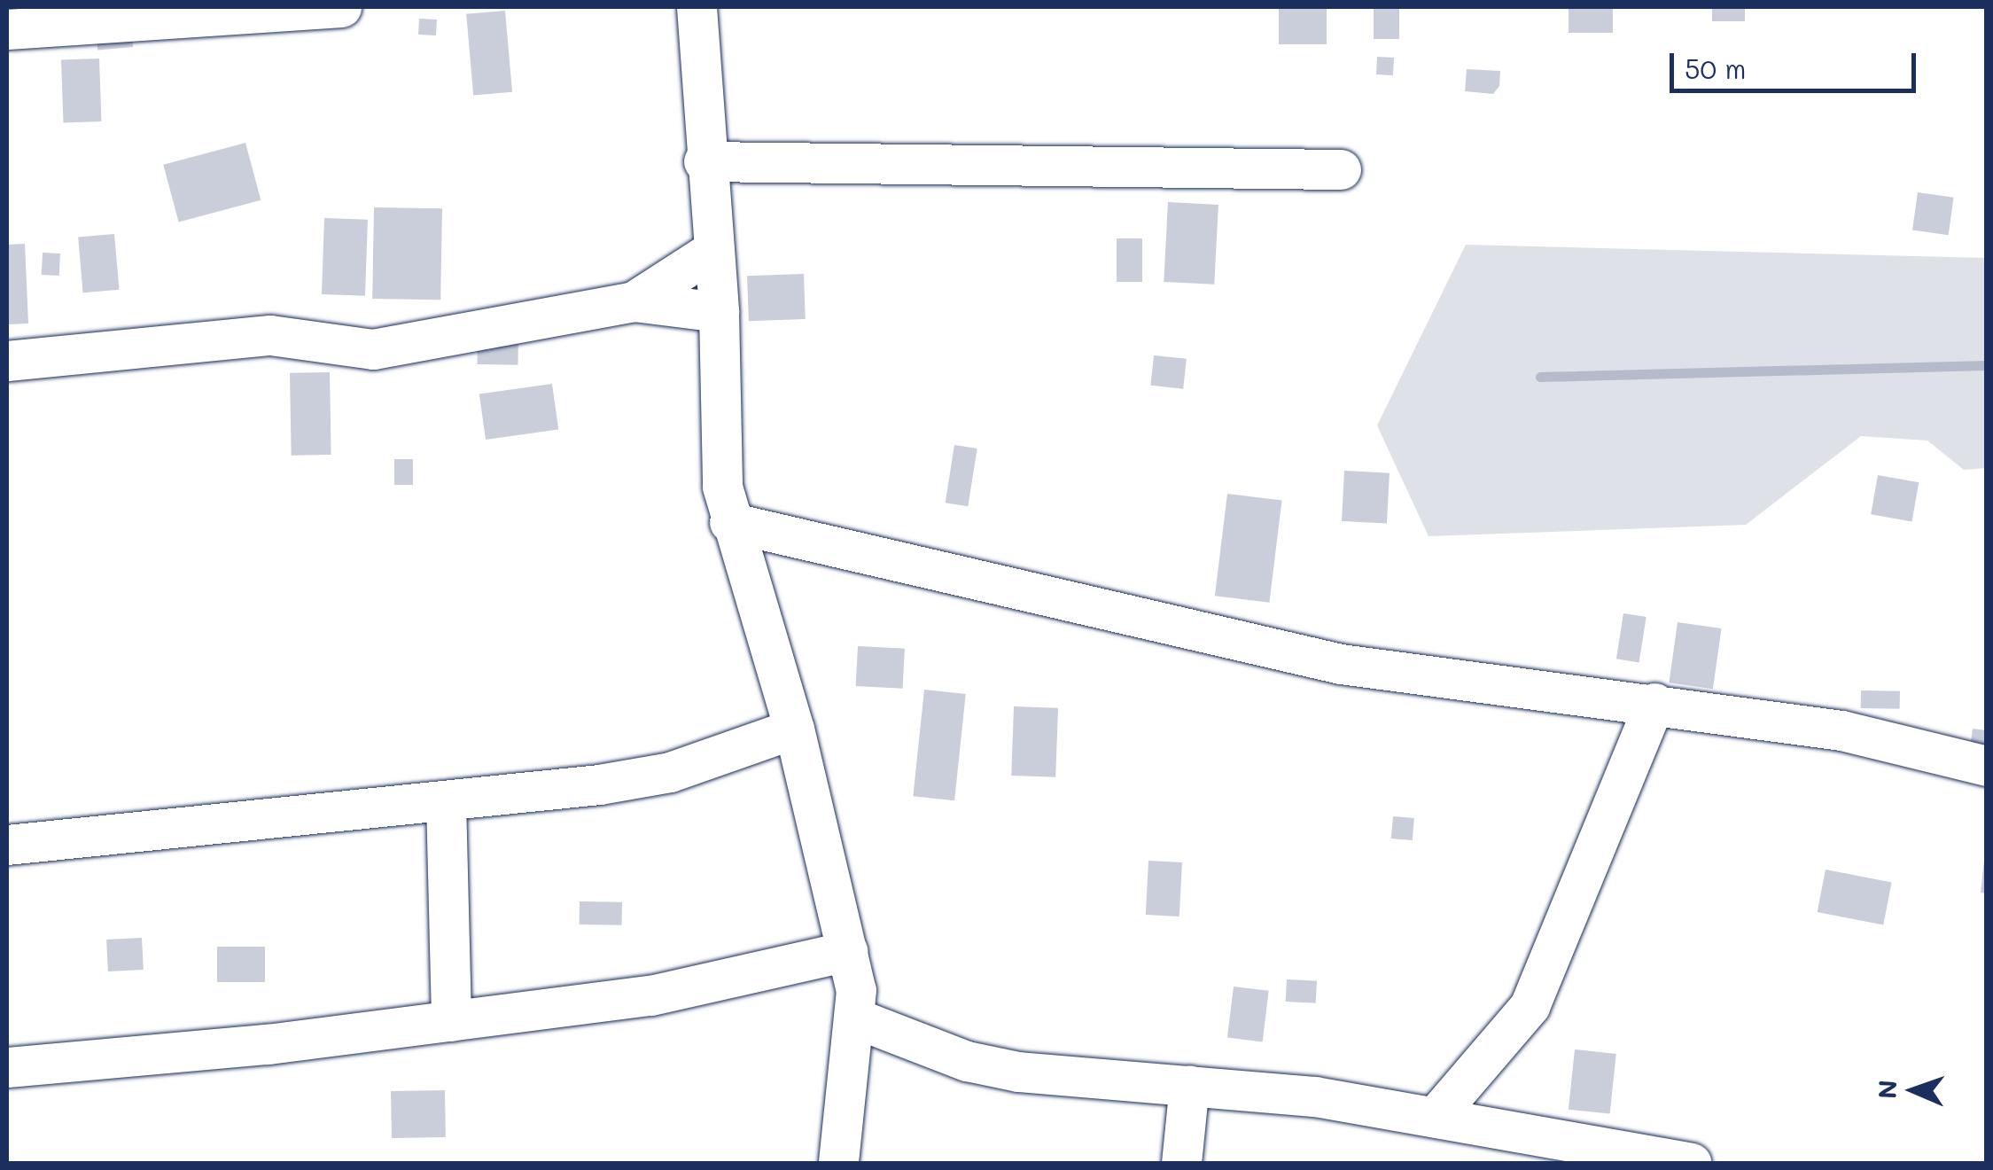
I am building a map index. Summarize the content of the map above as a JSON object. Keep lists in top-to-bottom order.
{
  "scale_bar": "50 m",
  "north": "left"
}
